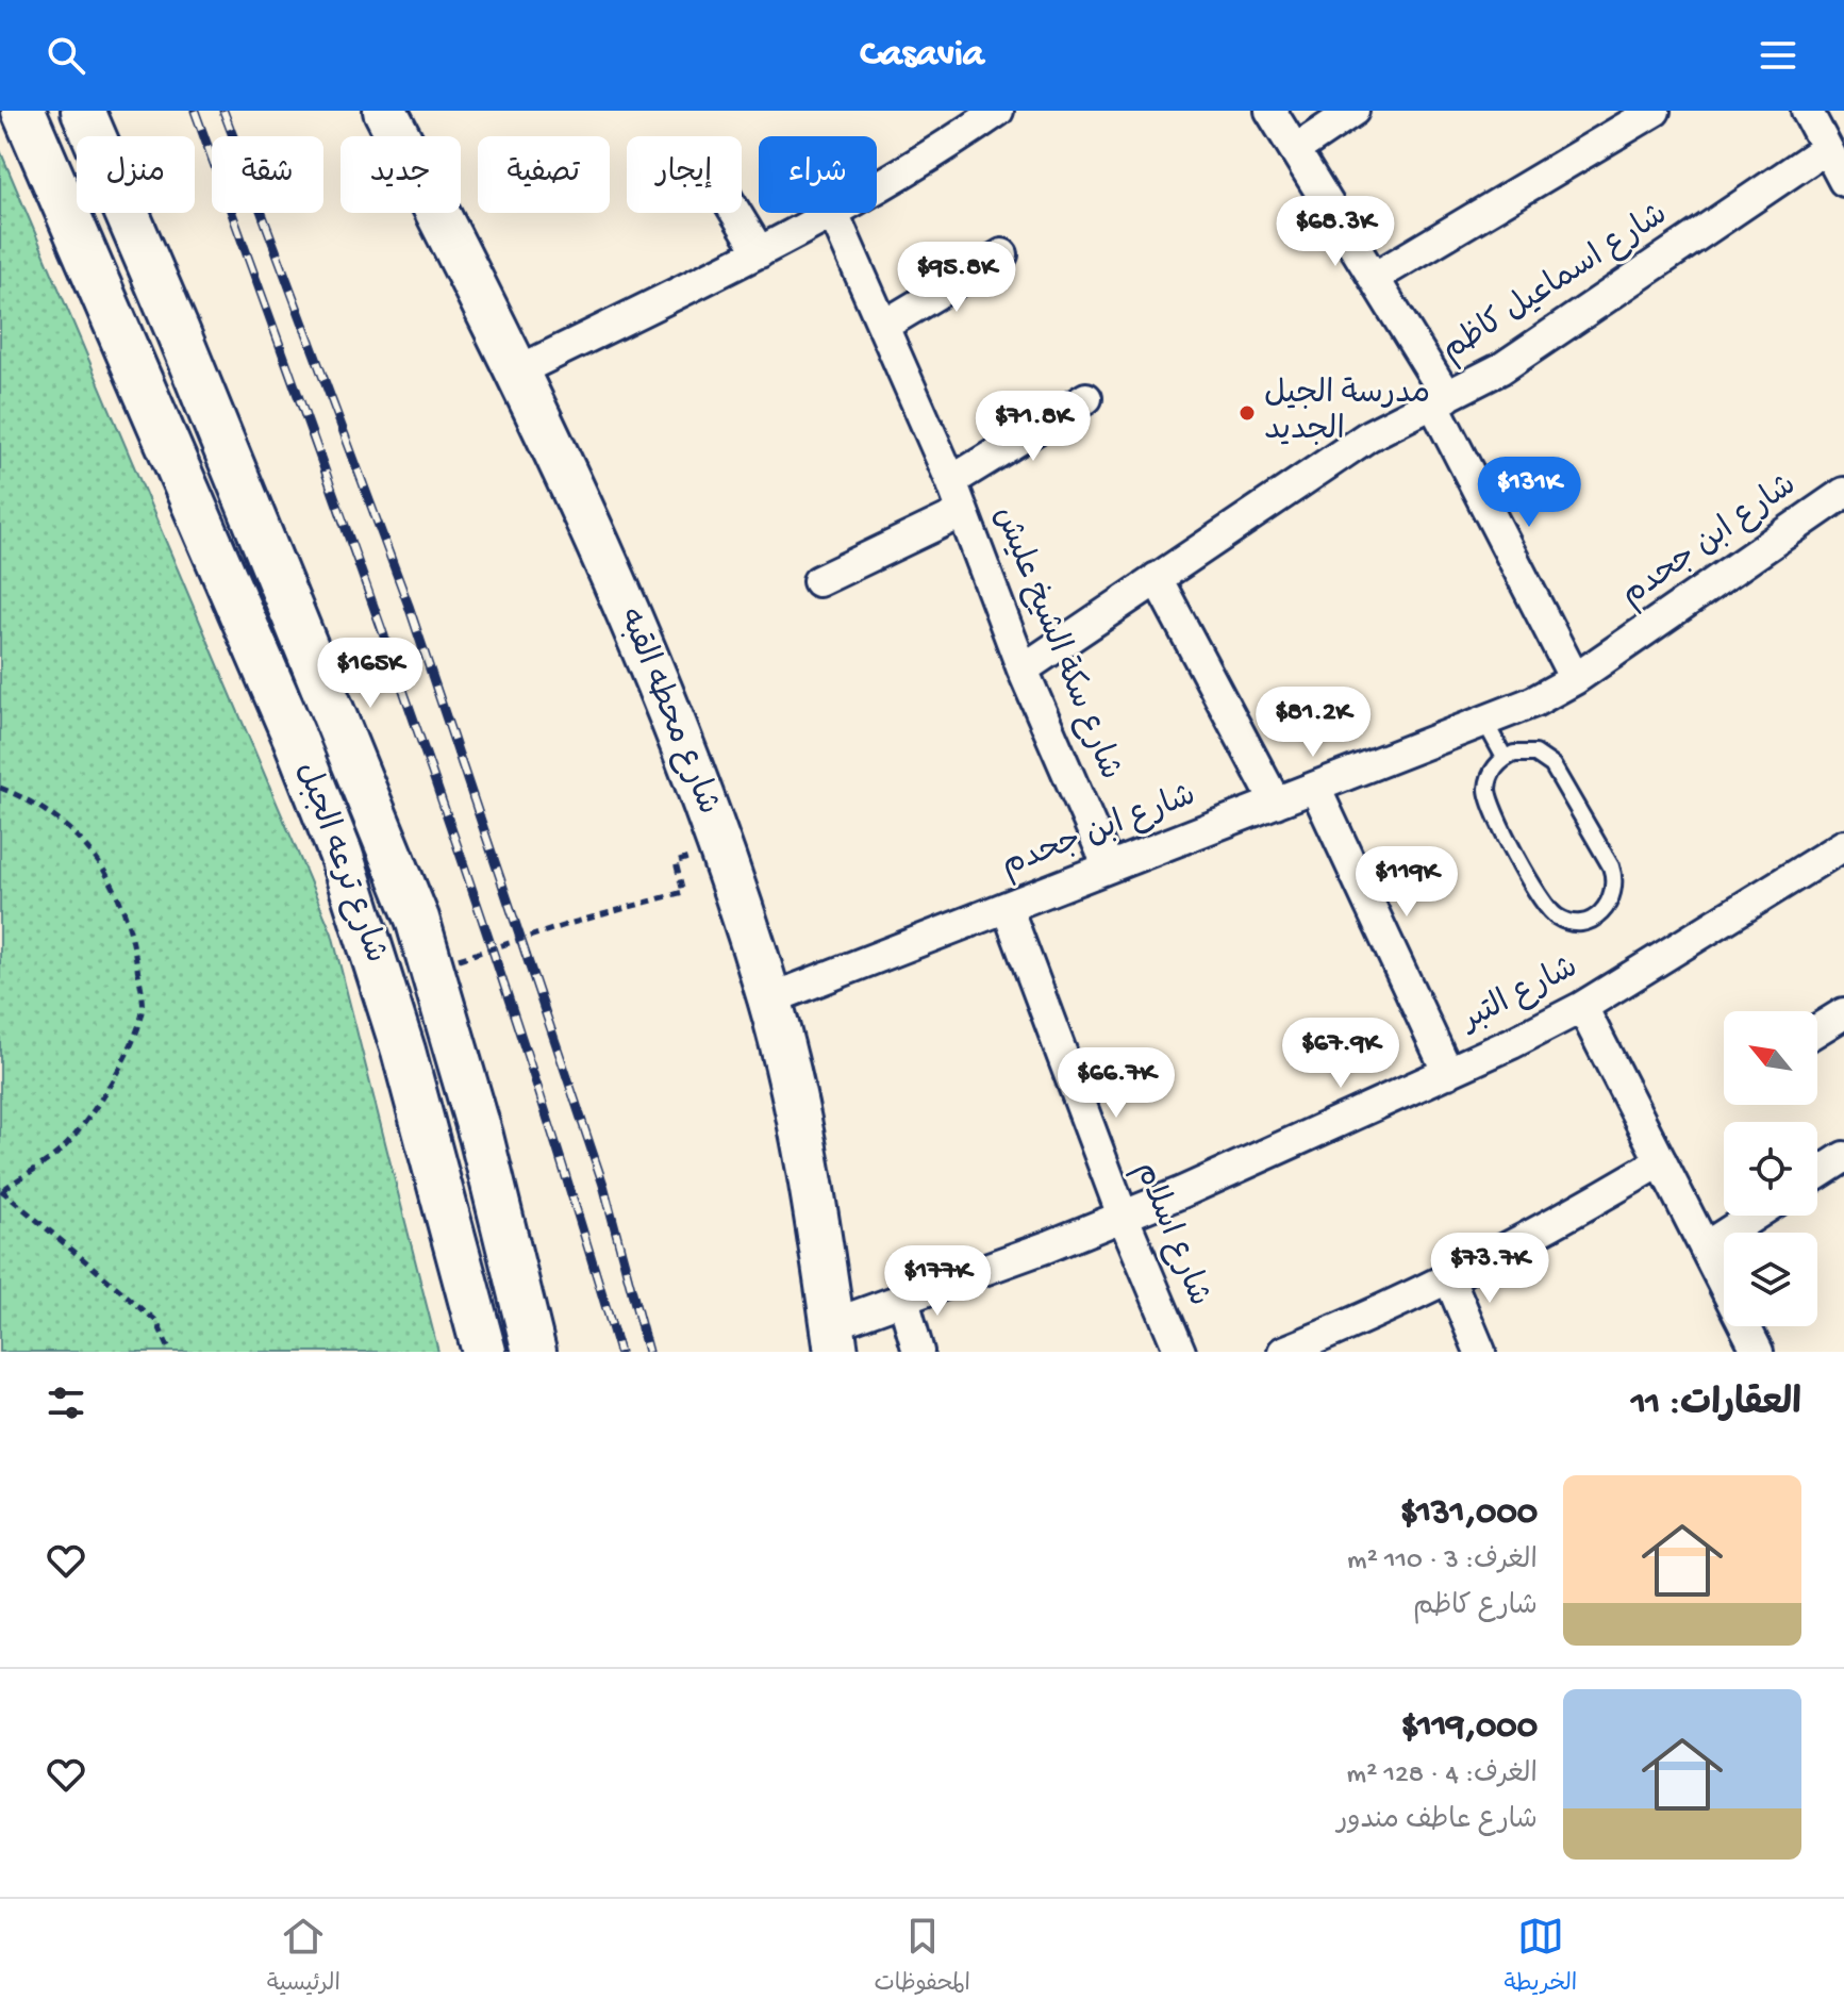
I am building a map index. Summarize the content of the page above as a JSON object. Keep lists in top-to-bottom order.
{
  "streets": {
    "main road": ["شارع محطه القبه", "شارع ترعه الجبل"],
    "street": [
      "شارع اسماعيل كاظم",
      "شارع ابن جحدم",
      "شارع سكة الشيخ عليش",
      "شارع التبر",
      "شارع اسلام"
    ]
  },
  "crossings": [
    ["شارع اسماعيل كاظم", "شارع سكة الشيخ عليش"],
    ["شارع ابن جحدم", "شارع سكة الشيخ عليش"],
    ["شارع ابن جحدم", "شارع محطه القبه"],
    ["شارع ابن جحدم", "شارع اسلام"],
    ["شارع محطه القبه", "شارع التبر"],
    ["شارع التبر", "شارع اسلام"]
  ],
  "places": ["مدرسة الجيل الجديد"],
  "north": "top left",
  "page": {
    "header": "Casavia",
    "chip": [
      "شراء",
      "إيجار",
      "تصفية",
      "جديد",
      "شقة",
      "منزل"
    ],
    "price": [
      "$68.3K",
      "$95.8K",
      "$71.8K",
      "$131K",
      "$165K",
      "$81.2K",
      "$119K",
      "$67.9K",
      "$66.7K",
      "$73.7K",
      "$177K"
    ],
    "heading": "العقارات: 11",
    "list": [
      {
        "name": "$131,000",
        "note": "الغرف: 3 · 110 m² · شارع كاظم"
      },
      {
        "name": "$119,000",
        "note": "الغرف: 4 · 128 m² · شارع عاطف مندور"
      }
    ],
    "tabs": ["الخريطة", "المحفوظات", "الرئيسية"]
  }
}
